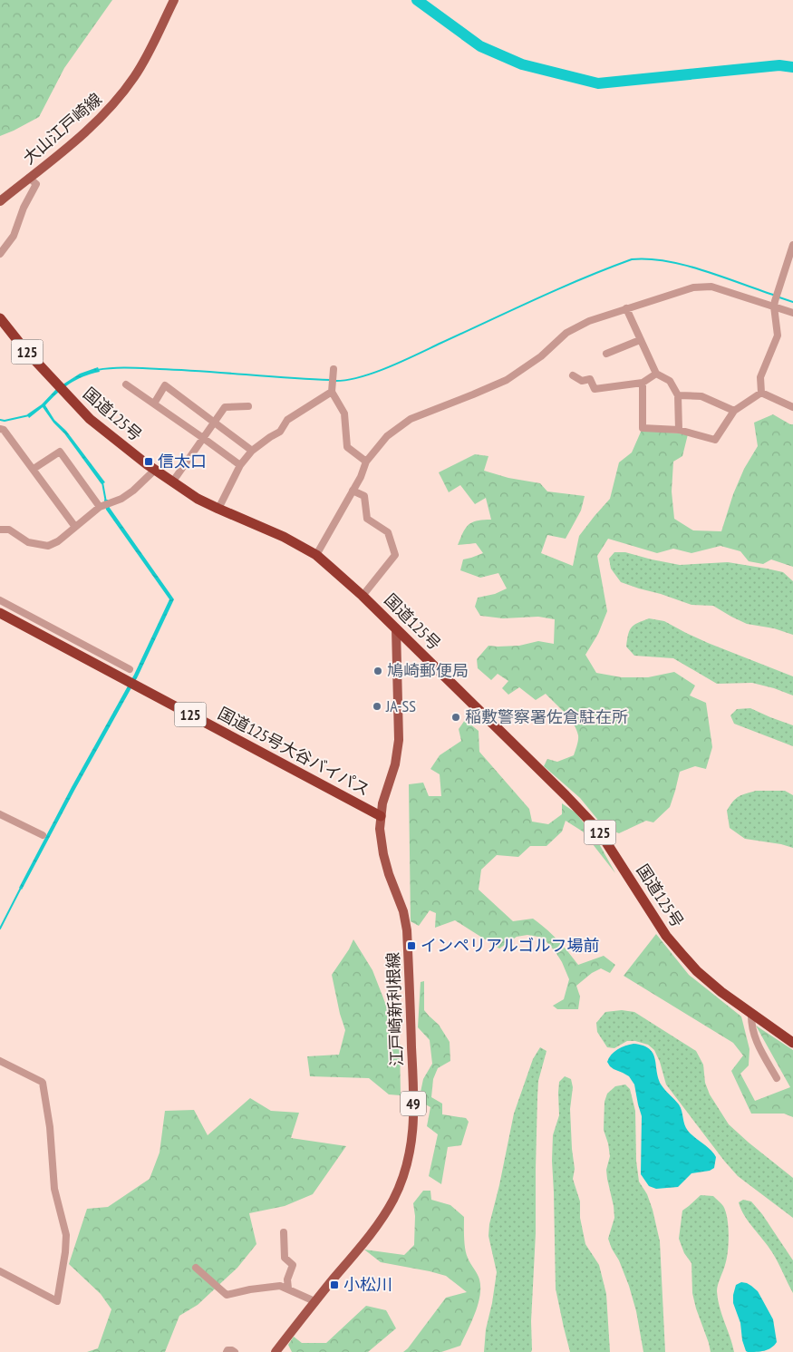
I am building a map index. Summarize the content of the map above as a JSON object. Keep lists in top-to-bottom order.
{
  "streets": {
    "highway": ["125", "国道125号", "国道125号大谷バイパス"],
    "main road": ["大山江戸崎線", "江戸崎新利根線", "49"]
  },
  "crossings": [
    ["国道125号", "江戸崎新利根線"],
    ["国道125号大谷バイパス", "江戸崎新利根線"]
  ],
  "places": {
    "transit": ["信太口", "インペリアルゴルフ場前", "小松川"],
    "other": ["鳩崎郵便局", "JA-SS", "稲敷警察署佐倉駐在所"]
  }
}
